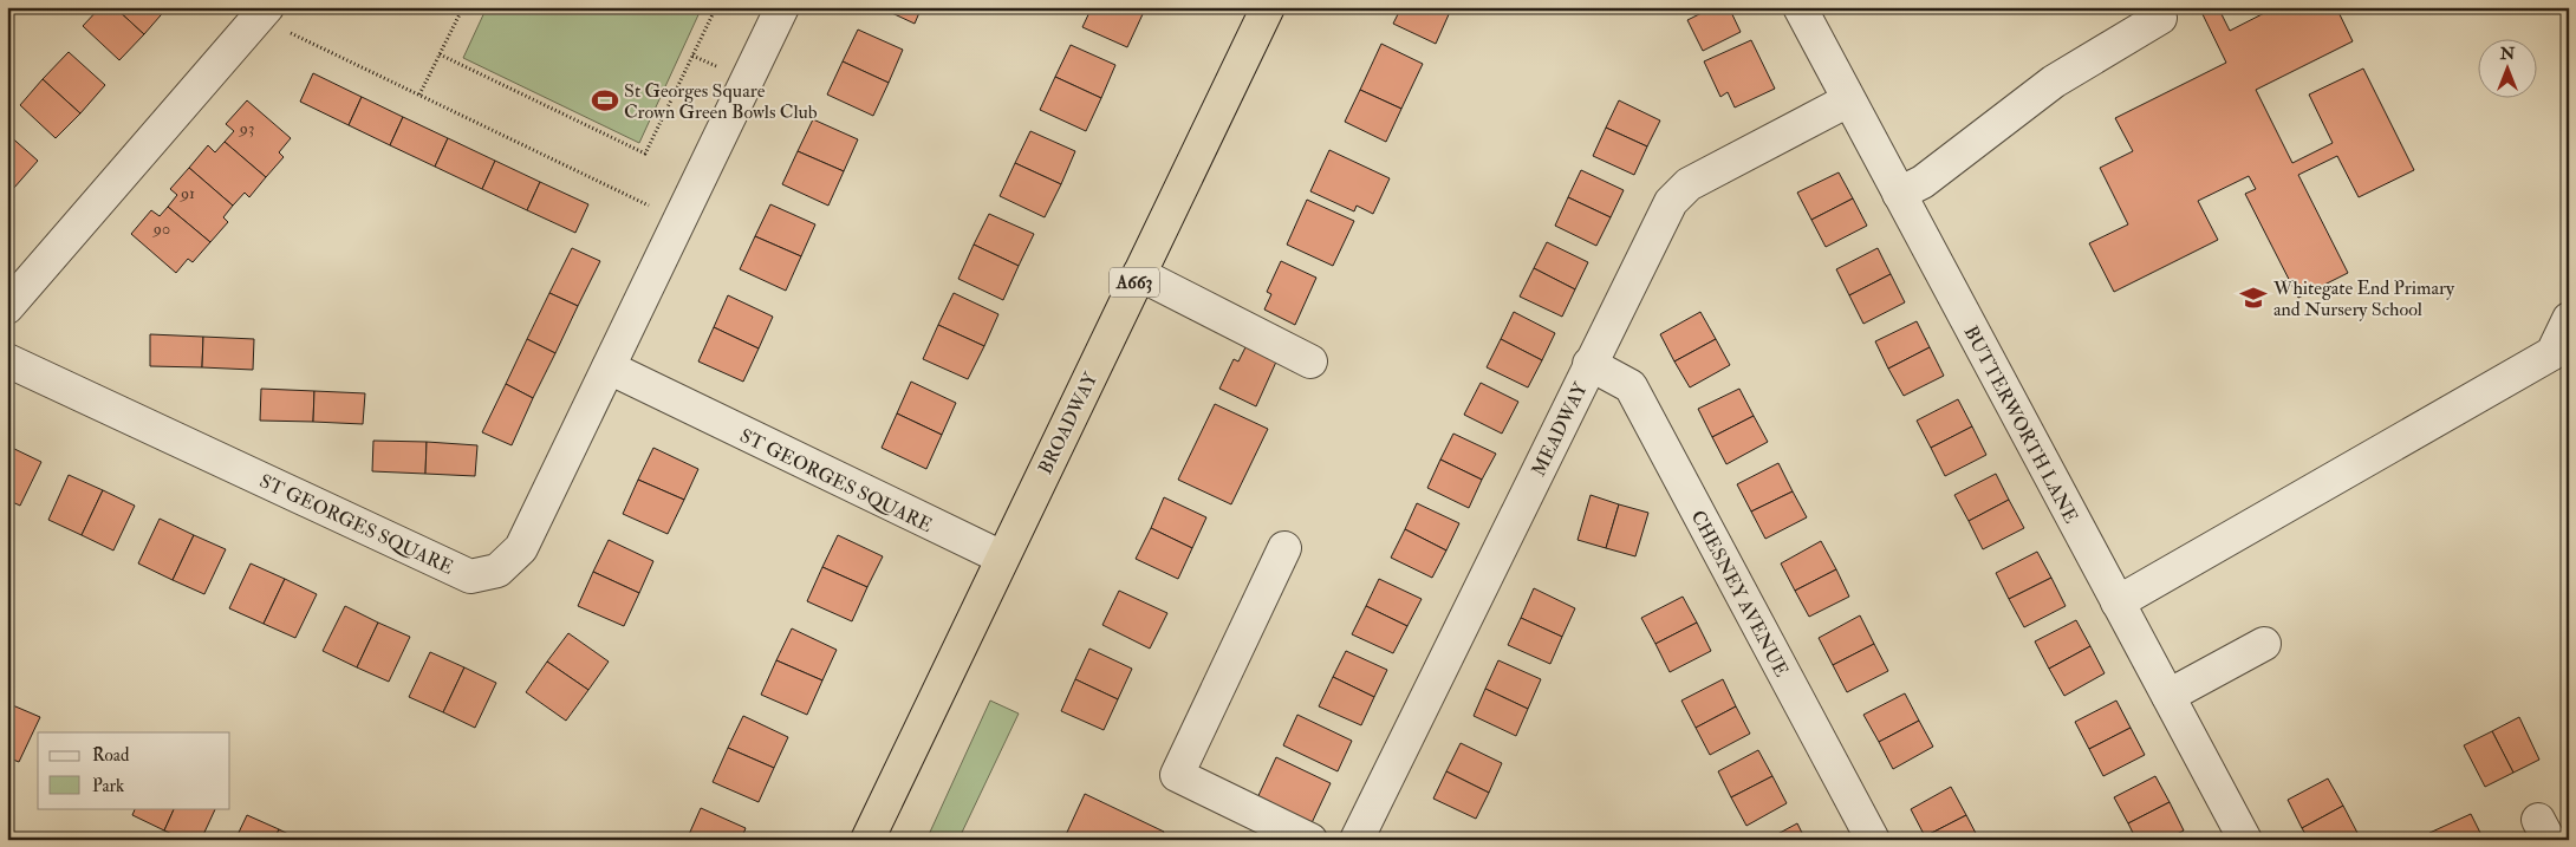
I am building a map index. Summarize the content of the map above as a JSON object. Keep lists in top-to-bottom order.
{
  "streets": {
    "highway": ["A663", "BROADWAY"],
    "street": [
      "BUTTERWORTH LANE",
      "MEADWAY",
      "ST GEORGES SQUARE",
      "CHESNEY AVENUE"
    ]
  },
  "crossings": [
    ["BROADWAY", "ST GEORGES SQUARE"],
    ["BUTTERWORTH LANE", "MEADWAY"],
    ["MEADWAY", "CHESNEY AVENUE"]
  ],
  "places": {
    "sports": ["St Georges Square Crown Green Bowls Club"],
    "school or university": ["Whitegate End Primary and Nursery School"]
  },
  "house_numbers": ["93", "91", "90"],
  "legend": ["Road", "Park"],
  "north": "top"
}
